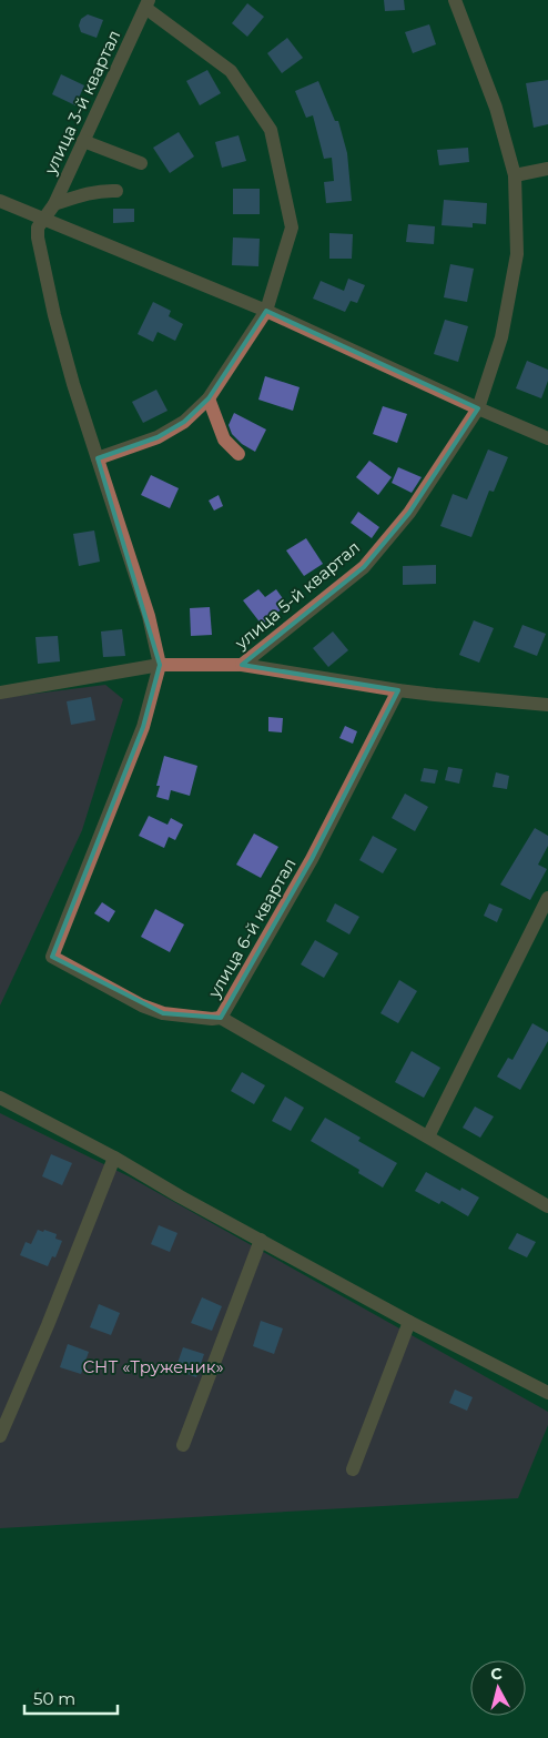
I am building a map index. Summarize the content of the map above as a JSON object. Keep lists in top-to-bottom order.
{
  "streets": {
    "street": ["улица 3-й квартал", "улица 5-й квартал", "улица 6-й квартал"]
  },
  "parks": ["СНТ «Труженик»"],
  "scale_bar": "50 m",
  "north": "top"
}
